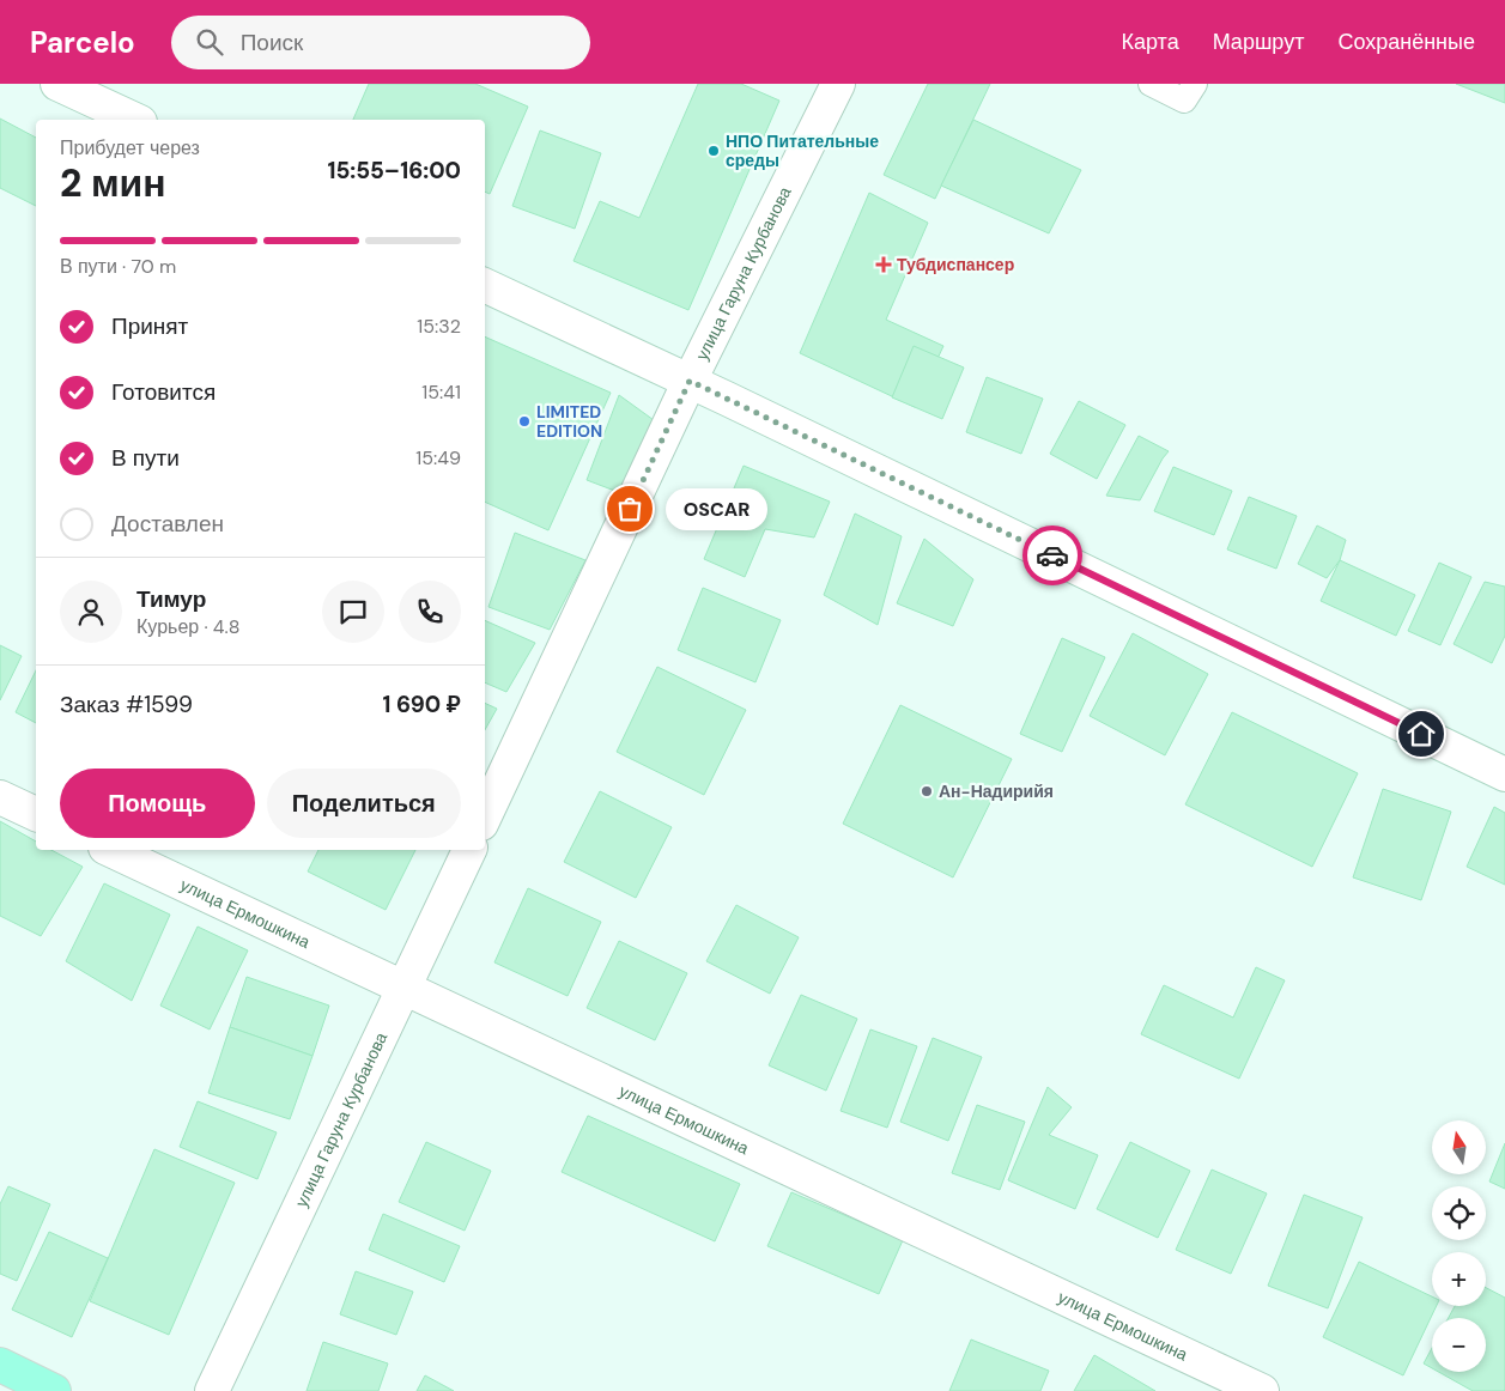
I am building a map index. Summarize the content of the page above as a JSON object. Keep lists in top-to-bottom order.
{
  "streets": {
    "street": ["улица Гаруна Курбанова", "улица Ермошкина"]
  },
  "crossings": [
    ["улица Гаруна Курбанова", "улица Ермошкина"]
  ],
  "places": {
    "other": [
      "НПО Питательные среды",
      "LIMITED EDITION",
      "OSCAR",
      "Ан-Надирийя"
    ],
    "health": ["Тубдиспансер"]
  },
  "north": "top",
  "page": {
    "header": "Parcelo",
    "search": "Поиск",
    "nav": ["Карта", "Маршрут", "Сохранённые"],
    "heading": ["2 мин", "Прибудет через", "15:55–16:00"],
    "panel": [
      "Тимур",
      "Курьер · 4.8",
      "Заказ #1599",
      "1 690 ₽"
    ],
    "bar": "В пути · 70 m",
    "list": [
      ["Принят", "15:32"],
      ["Готовится", "15:41"],
      ["В пути", "15:49"],
      "Доставлен"
    ],
    "bubble": "OSCAR",
    "buttons": ["Помощь", "Поделиться"],
    "map_buttons": ["+", "−"]
  }
}
